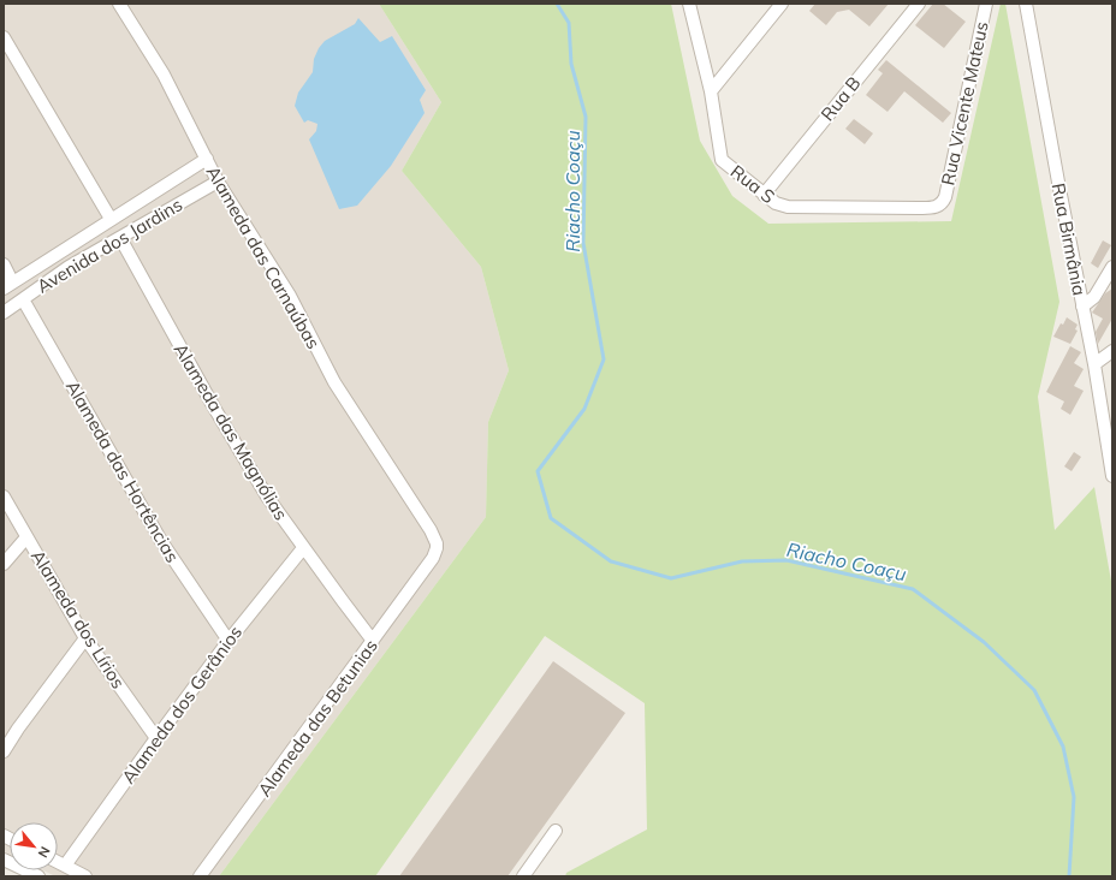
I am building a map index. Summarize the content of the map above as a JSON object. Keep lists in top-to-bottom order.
{
  "streets": {
    "street": [
      "Rua B",
      "Rua Vicente Mateus",
      "Rua S",
      "Rua Birmânia",
      "Avenida dos Jardins",
      "Alameda das Carnaúbas",
      "Alameda das Magnólias",
      "Alameda das Hortências",
      "Alameda dos Lírios",
      "Alameda dos Gerânios",
      "Alameda das Betunias"
    ]
  },
  "crossings": [
    ["Rua B", "Rua S"],
    ["Rua Vicente Mateus", "Rua S"],
    ["Avenida dos Jardins", "Alameda das Carnaúbas"],
    ["Avenida dos Jardins", "Alameda das Magnólias"],
    ["Avenida dos Jardins", "Alameda das Hortências"],
    ["Alameda das Carnaúbas", "Alameda das Betunias"],
    ["Alameda das Magnólias", "Alameda dos Gerânios"],
    ["Alameda das Magnólias", "Alameda das Betunias"],
    ["Alameda das Hortências", "Alameda dos Gerânios"],
    ["Alameda dos Lírios", "Alameda dos Gerânios"]
  ],
  "water": ["Riacho Coaçu"],
  "north": "bottom right"
}
